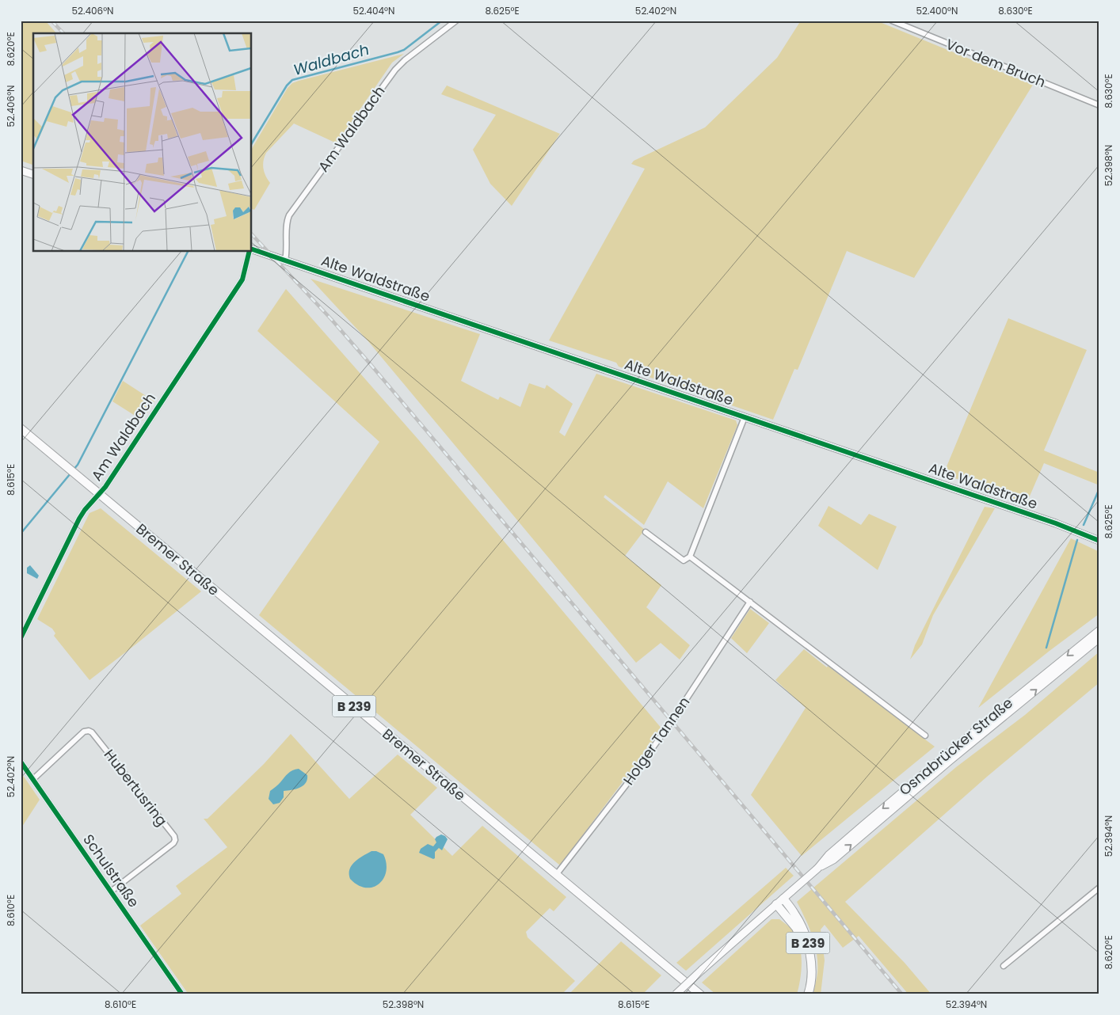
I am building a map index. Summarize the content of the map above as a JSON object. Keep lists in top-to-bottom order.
{
  "streets": {
    "main road": [
      "Alte Waldstraße",
      "Bremer Straße",
      "B 239",
      "Osnabrücker Straße"
    ],
    "street": [
      "Vor dem Bruch",
      "Am Waldbach",
      "Holger Tannen",
      "Hubertusring",
      "Schulstraße"
    ]
  },
  "crossings": [
    ["Am Waldbach", "Alte Waldstraße"],
    ["Am Waldbach", "Bremer Straße"],
    ["Bremer Straße", "Holger Tannen"],
    ["B 239", "Osnabrücker Straße"],
    ["Hubertusring", "Schulstraße"]
  ],
  "water": ["Waldbach"],
  "coordinates": [
    "52.406°N",
    "52.404°N",
    "8.625°E",
    "52.402°N",
    "52.400°N",
    "8.630°E",
    "8.620°E",
    "52.398°N",
    "8.615°E",
    "52.394°N",
    "8.610°E"
  ]
}
